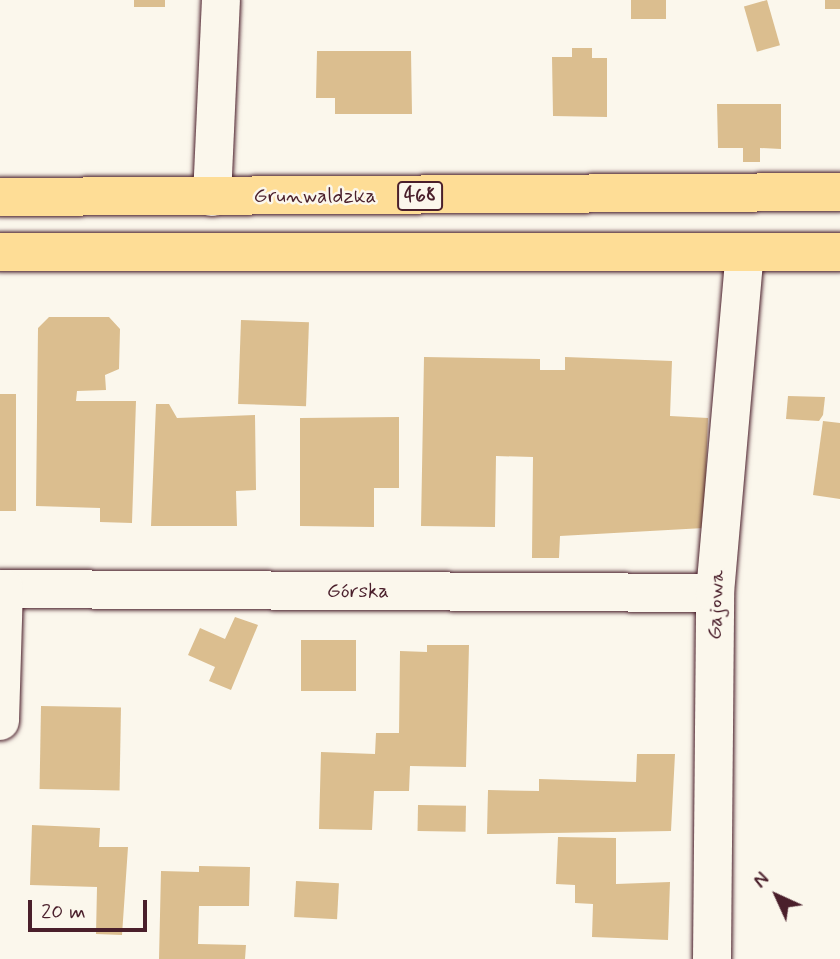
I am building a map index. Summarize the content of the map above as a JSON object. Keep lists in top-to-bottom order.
{
  "streets": {
    "main road": ["Grunwaldzka", "468"],
    "street": ["Górska", "Gajowa"]
  },
  "crossings": [
    ["Górska", "Gajowa"]
  ],
  "scale_bar": "20 m",
  "north": "top left"
}
